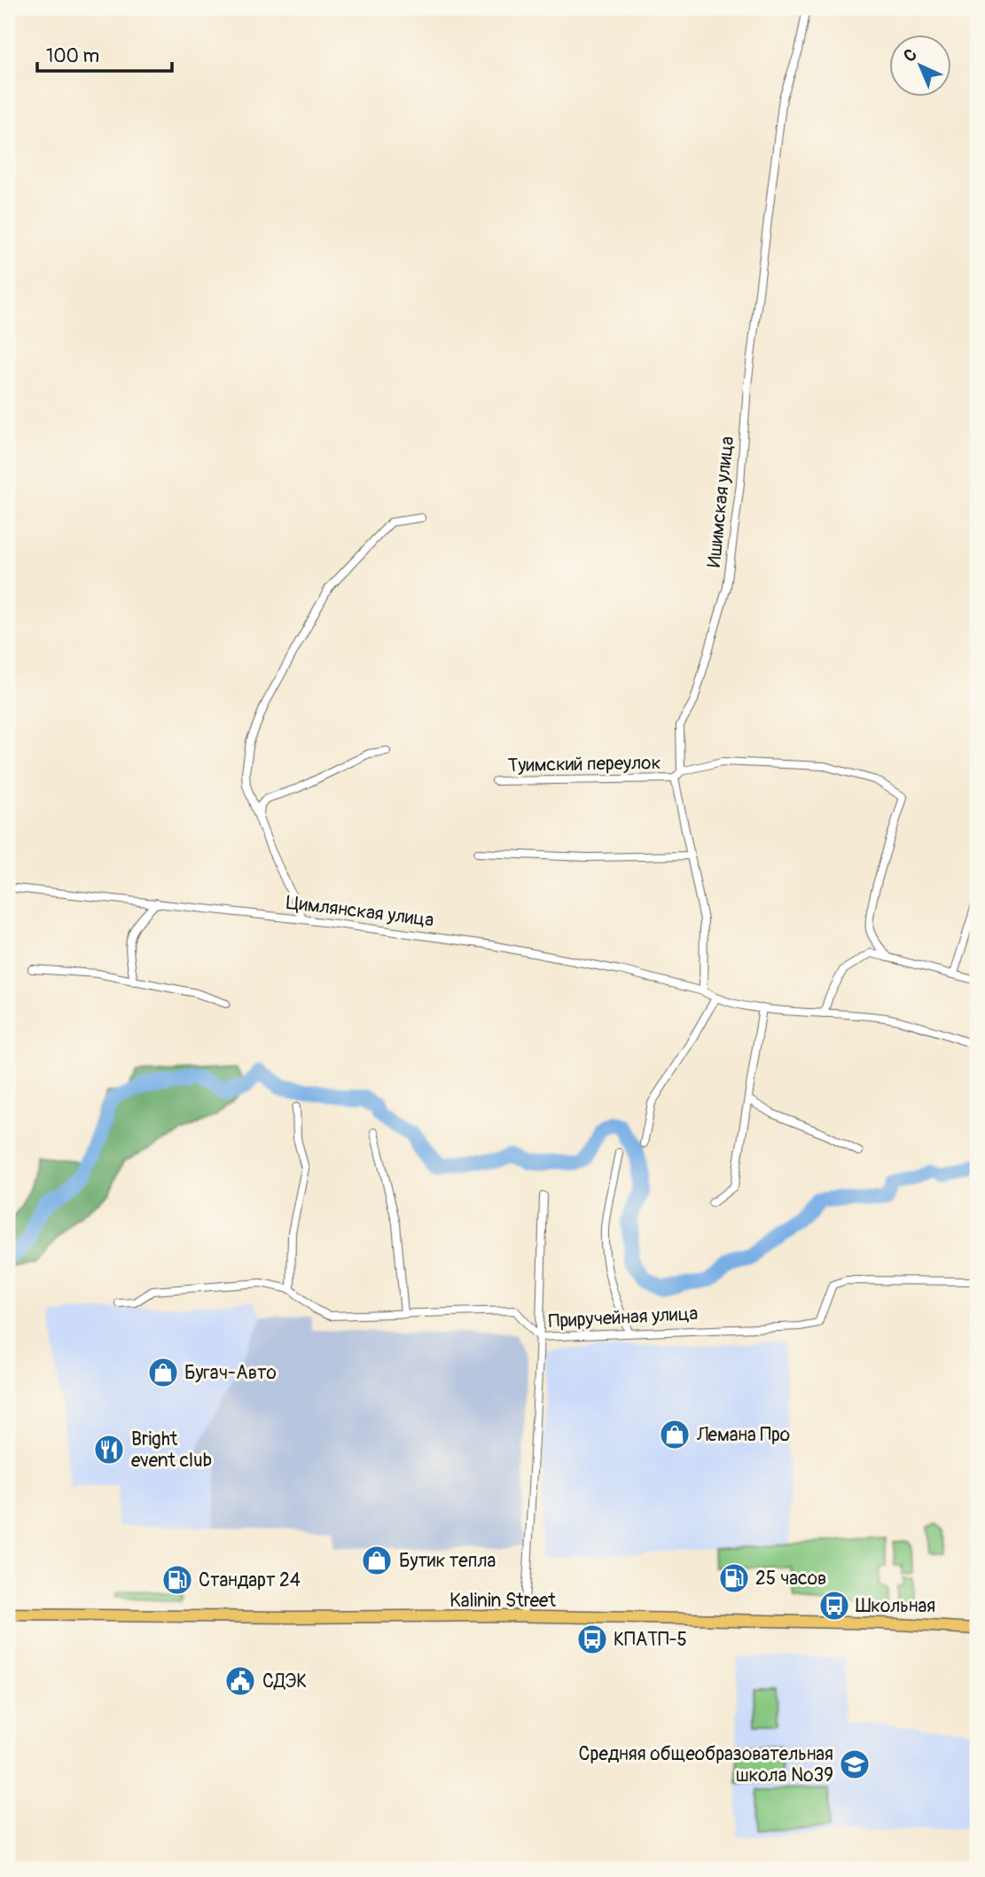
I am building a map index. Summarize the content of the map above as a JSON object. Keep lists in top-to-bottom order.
{
  "streets": {
    "main road": ["Kalinin Street"],
    "street": [
      "Ишимская улица",
      "Туимский переулок",
      "Цимлянская улица",
      "Приручейная улица"
    ]
  },
  "places": {
    "shop": ["Бугач-Авто", "Лемана Про", "Бутик тепла"],
    "restaurant": ["Bright event club"],
    "fuel station": ["25 часов", "Стандарт 24"],
    "bus stop": ["Школьная", "КПАТП-5"],
    "public building": ["СДЭК"],
    "school or university": ["Средняя общеобразовательная школа №39"]
  },
  "scale_bar": "100 m",
  "north": "top left"
}
